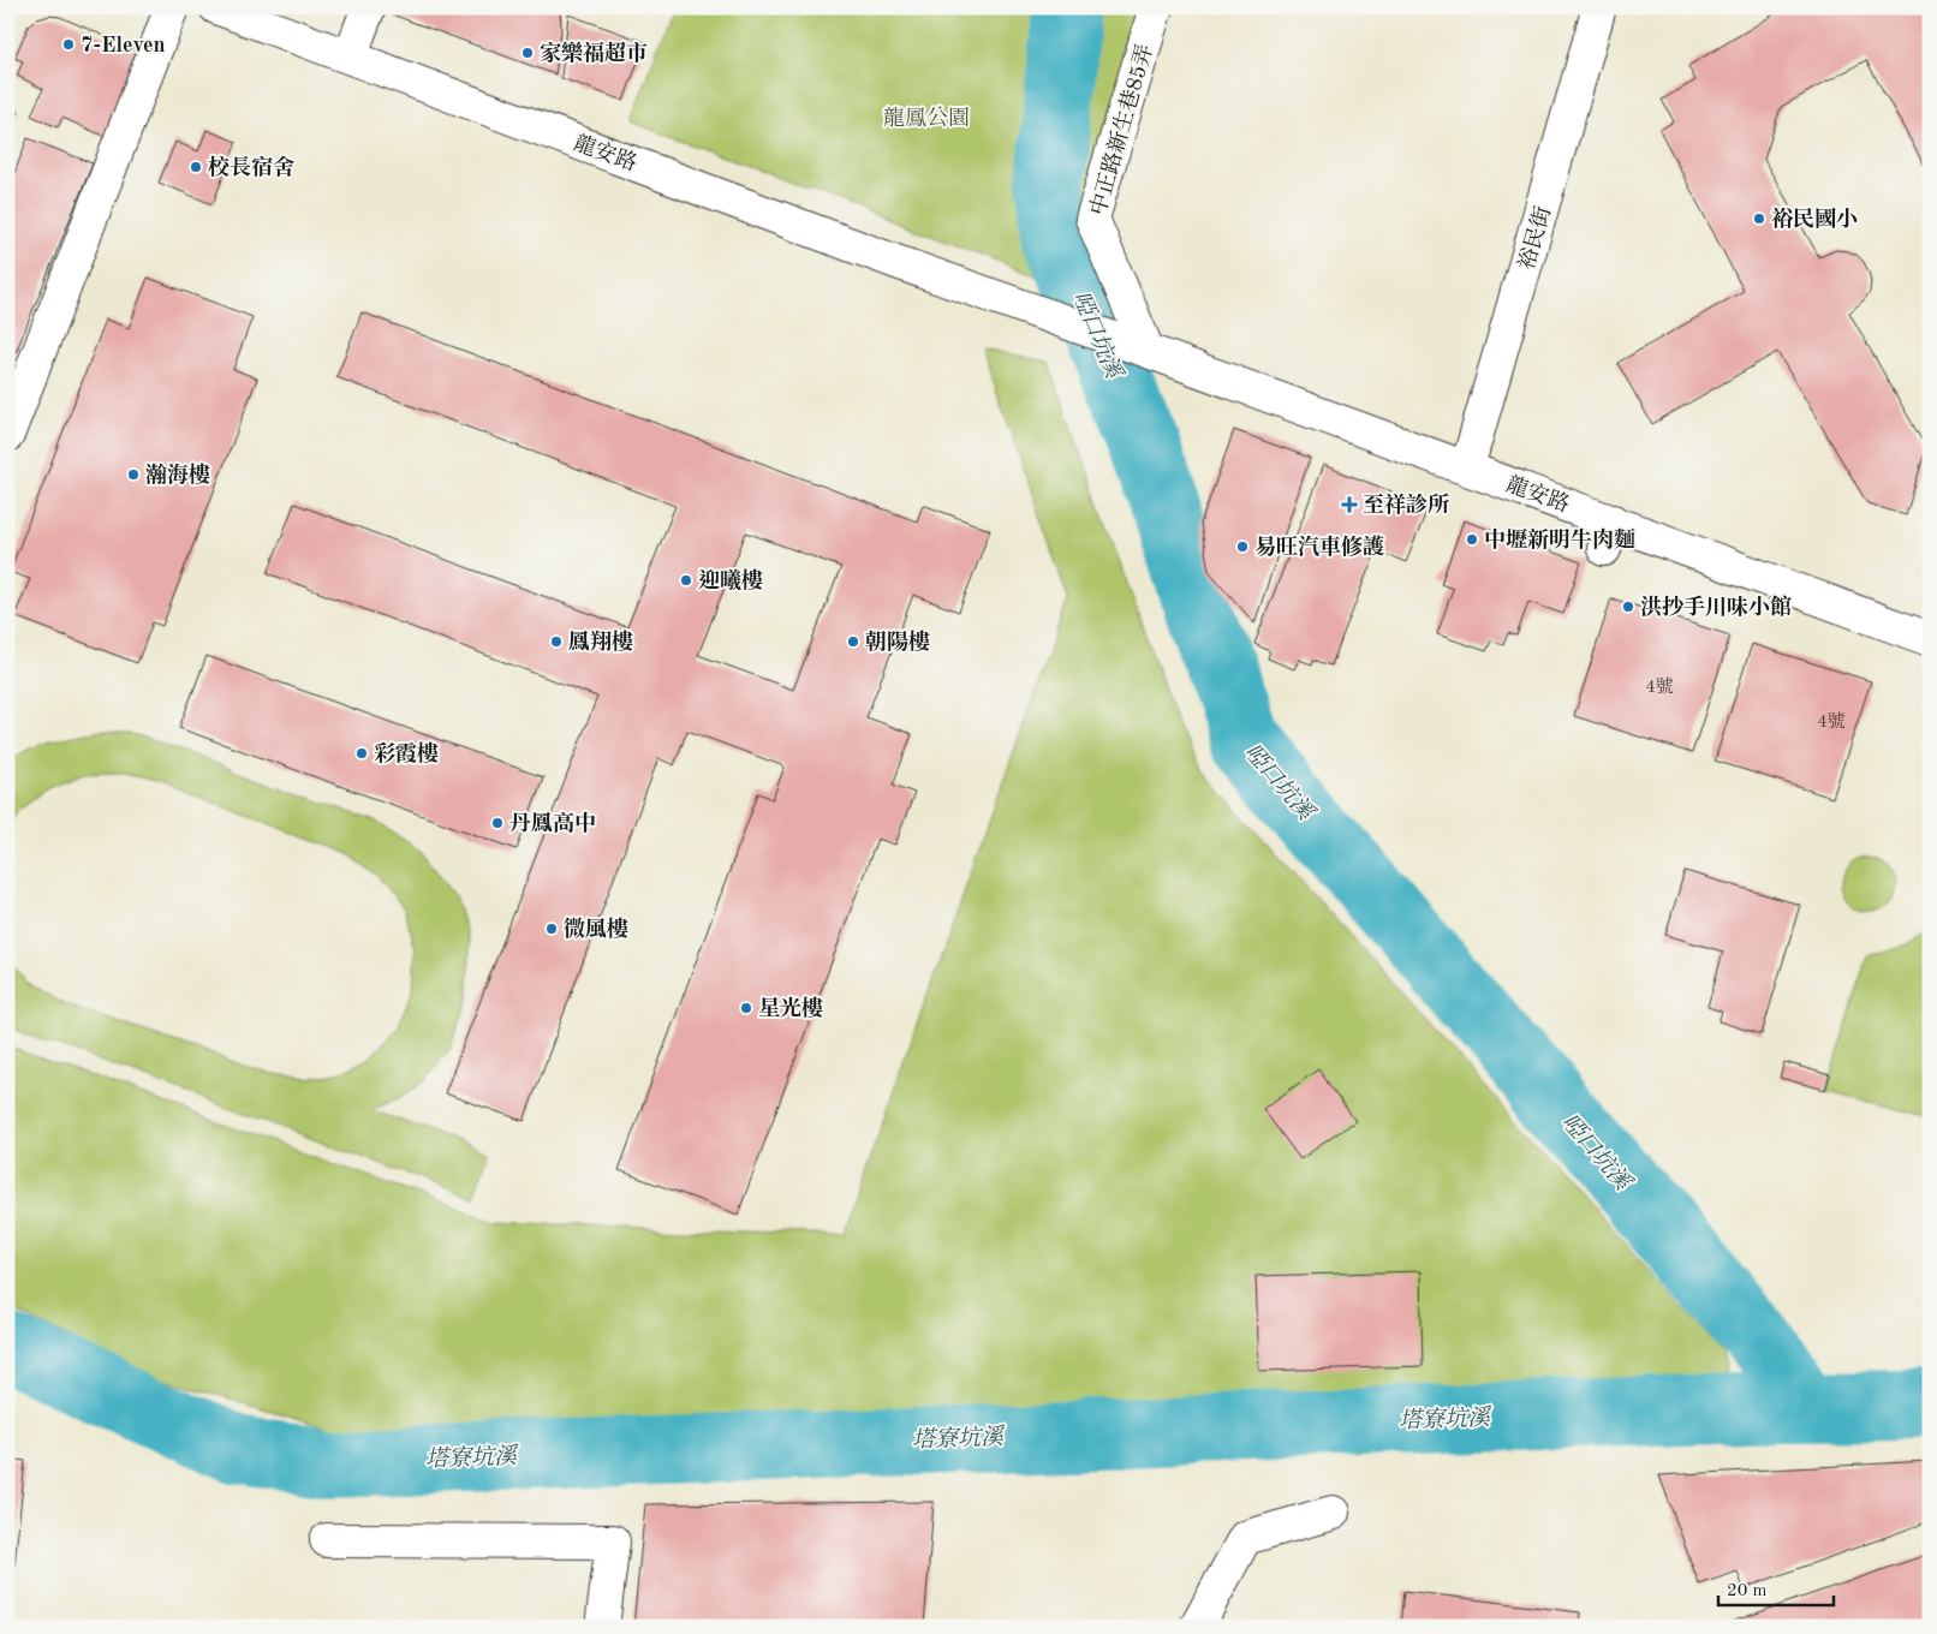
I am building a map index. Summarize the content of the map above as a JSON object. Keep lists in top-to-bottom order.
{
  "streets": {
    "street": ["中正路新生巷85弄", "龍安路", "裕民街"]
  },
  "crossings": [
    ["中正路新生巷85弄", "龍安路"],
    ["龍安路", "裕民街"]
  ],
  "water": ["啞口坑溪", "塔寮坑溪"],
  "parks": ["龍鳳公園"],
  "places": {
    "other": [
      "7-Eleven",
      "家樂福超市",
      "校長宿舍",
      "裕民國小",
      "瀚海樓",
      "中壢新明牛肉麵",
      "易旺汽車修護",
      "迎曦樓",
      "洪抄手川味小館",
      "鳳翔樓",
      "朝陽樓",
      "彩霞樓",
      "丹鳳高中",
      "微風樓",
      "星光樓"
    ],
    "health": ["至祥診所"]
  },
  "house_numbers": ["4號", "4號"],
  "scale_bar": "20 m"
}
